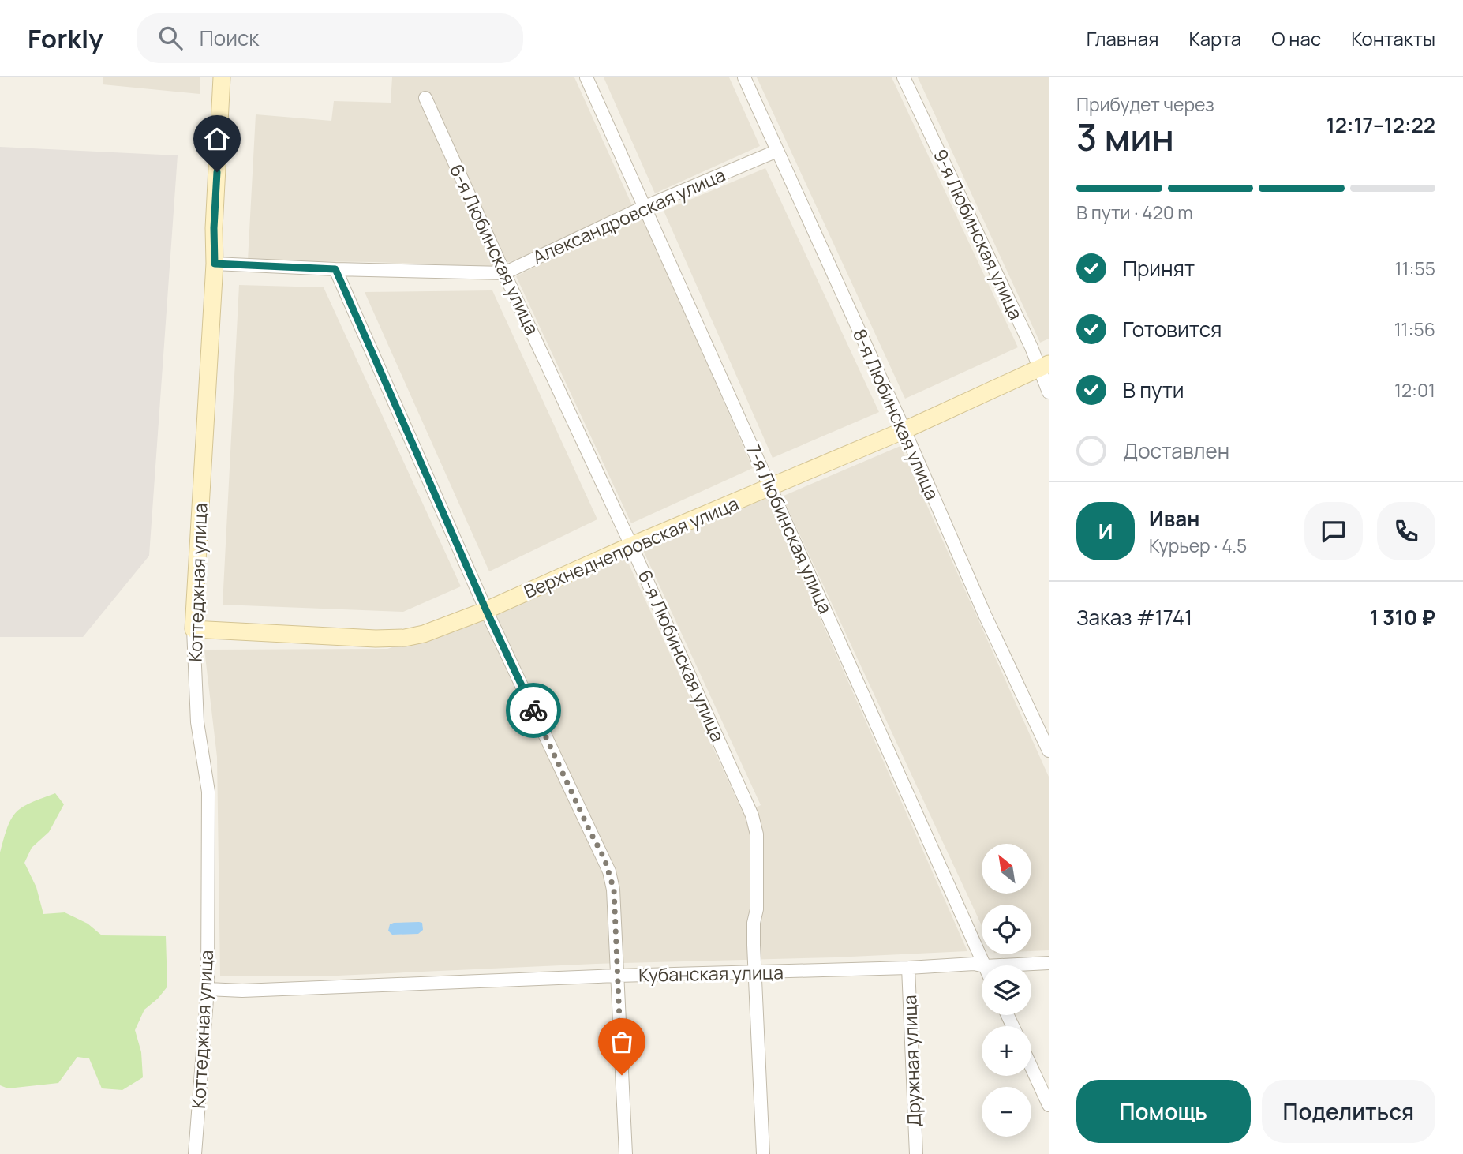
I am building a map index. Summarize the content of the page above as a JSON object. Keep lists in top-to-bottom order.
{
  "streets": {
    "street": [
      "Александровская улица",
      "9-я Любинская улица",
      "6-я Любинская улица",
      "8-я Любинская улица",
      "7-я Любинская улица",
      "Верхнеднепровская улица",
      "Коттеджная улица",
      "Кубанская улица",
      "Дружная улица"
    ]
  },
  "crossings": [
    ["Александровская улица", "6-я Любинская улица"],
    ["Александровская улица", "8-я Любинская улица"],
    ["Александровская улица", "7-я Любинская улица"],
    ["Александровская улица", "Коттеджная улица"],
    ["9-я Любинская улица", "Верхнеднепровская улица"],
    ["6-я Любинская улица", "Верхнеднепровская улица"],
    ["6-я Любинская улица", "Кубанская улица"],
    ["8-я Любинская улица", "Верхнеднепровская улица"],
    ["7-я Любинская улица", "Верхнеднепровская улица"],
    ["Верхнеднепровская улица", "Коттеджная улица"],
    ["Коттеджная улица", "Кубанская улица"],
    ["Кубанская улица", "Дружная улица"]
  ],
  "north": "top left",
  "page": {
    "header": "Forkly",
    "search": "Поиск",
    "nav": [
      "Главная",
      "Карта",
      "О нас",
      "Контакты"
    ],
    "heading": ["3 мин", "Прибудет через", "12:17–12:22"],
    "panel": [
      "Иван",
      "Курьер · 4.5",
      "Заказ #1741",
      "1 310 ₽"
    ],
    "bar": "В пути · 420 m",
    "list": [
      ["Принят", "11:55"],
      ["Готовится", "11:56"],
      ["В пути", "12:01"],
      "Доставлен"
    ],
    "round": "И",
    "map_buttons": ["+", "−"],
    "buttons": ["Помощь", "Поделиться"]
  }
}
